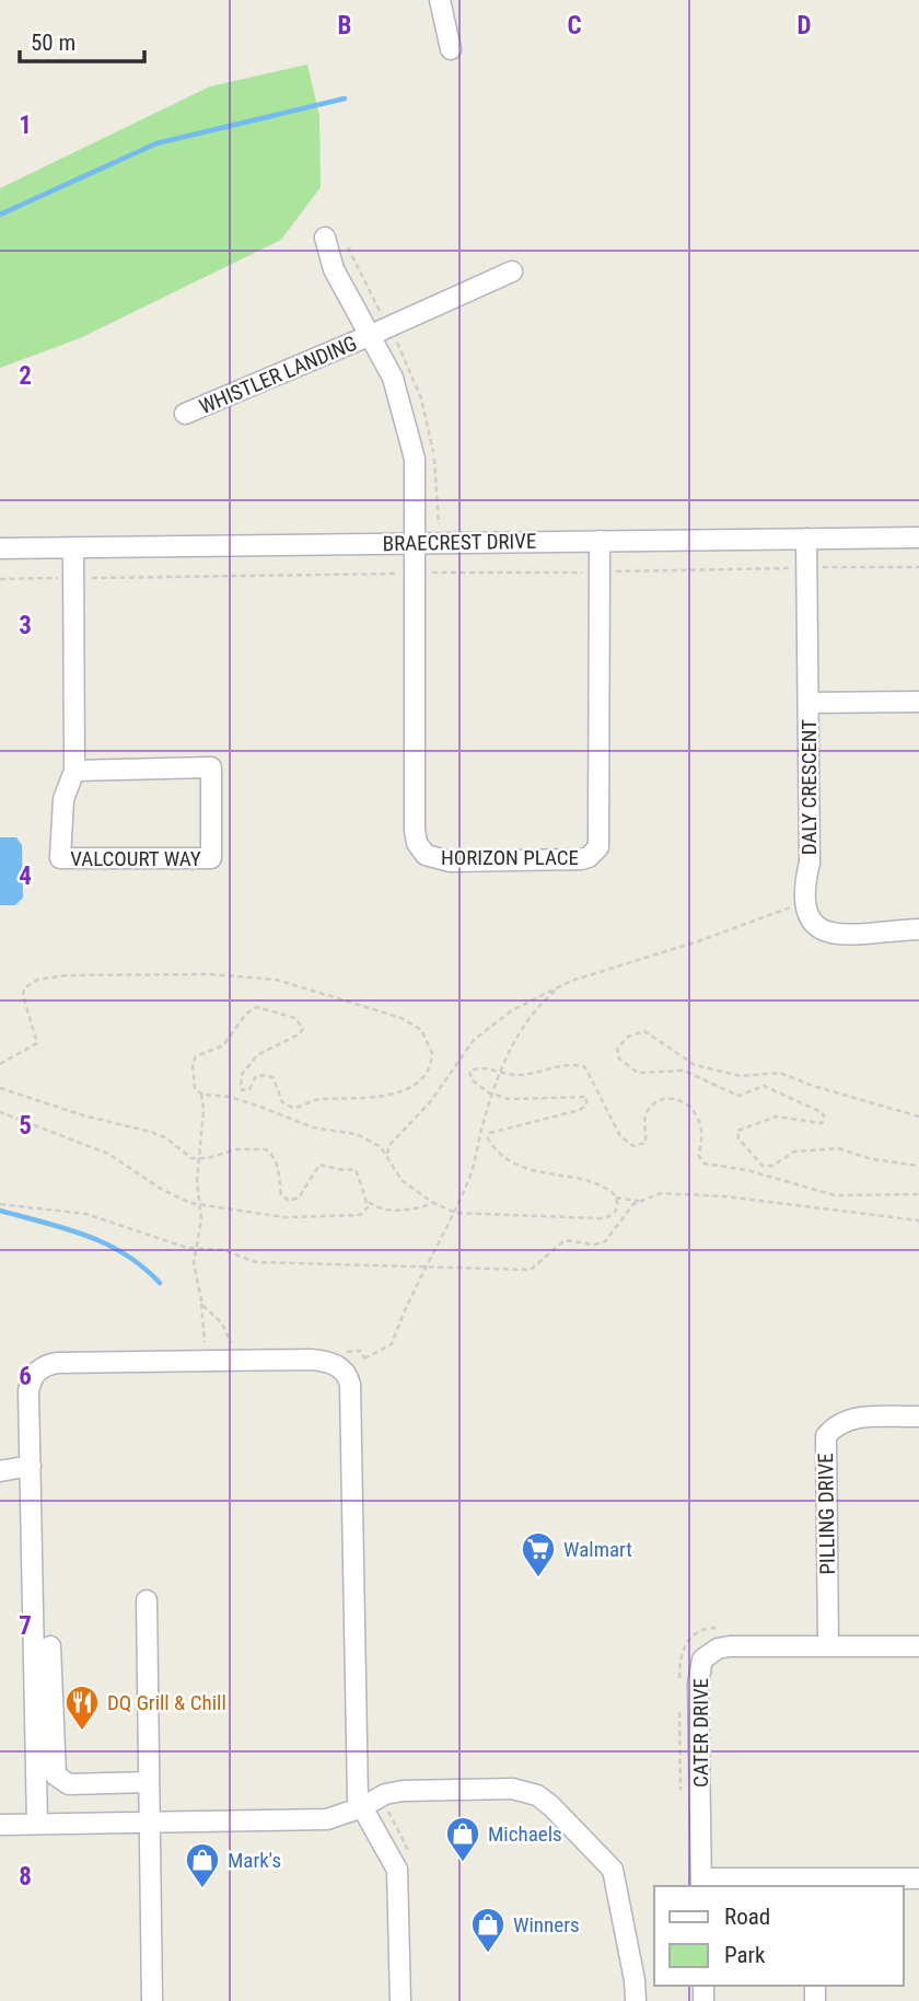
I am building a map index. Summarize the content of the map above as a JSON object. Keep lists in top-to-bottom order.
{
  "streets": {
    "street": [
      "WHISTLER LANDING",
      "BRAECREST DRIVE",
      "DALY CRESCENT",
      "HORIZON PLACE",
      "VALCOURT WAY",
      "PILLING DRIVE",
      "CATER DRIVE"
    ]
  },
  "crossings": [
    ["BRAECREST DRIVE", "DALY CRESCENT"],
    ["BRAECREST DRIVE", "HORIZON PLACE"],
    ["BRAECREST DRIVE", "VALCOURT WAY"],
    ["PILLING DRIVE", "CATER DRIVE"]
  ],
  "places": {
    "supermarket": ["Walmart"],
    "restaurant": ["DQ Grill & Chill"],
    "shop": ["Michaels", "Mark's", "Winners"]
  },
  "legend": ["Road", "Park"],
  "scale_bar": "50 m",
  "grid": {
    "columns": ["B", "C", "D"],
    "rows": [
      "1",
      "2",
      "3",
      "4",
      "5",
      "6",
      "7",
      "8"
    ]
  }
}
